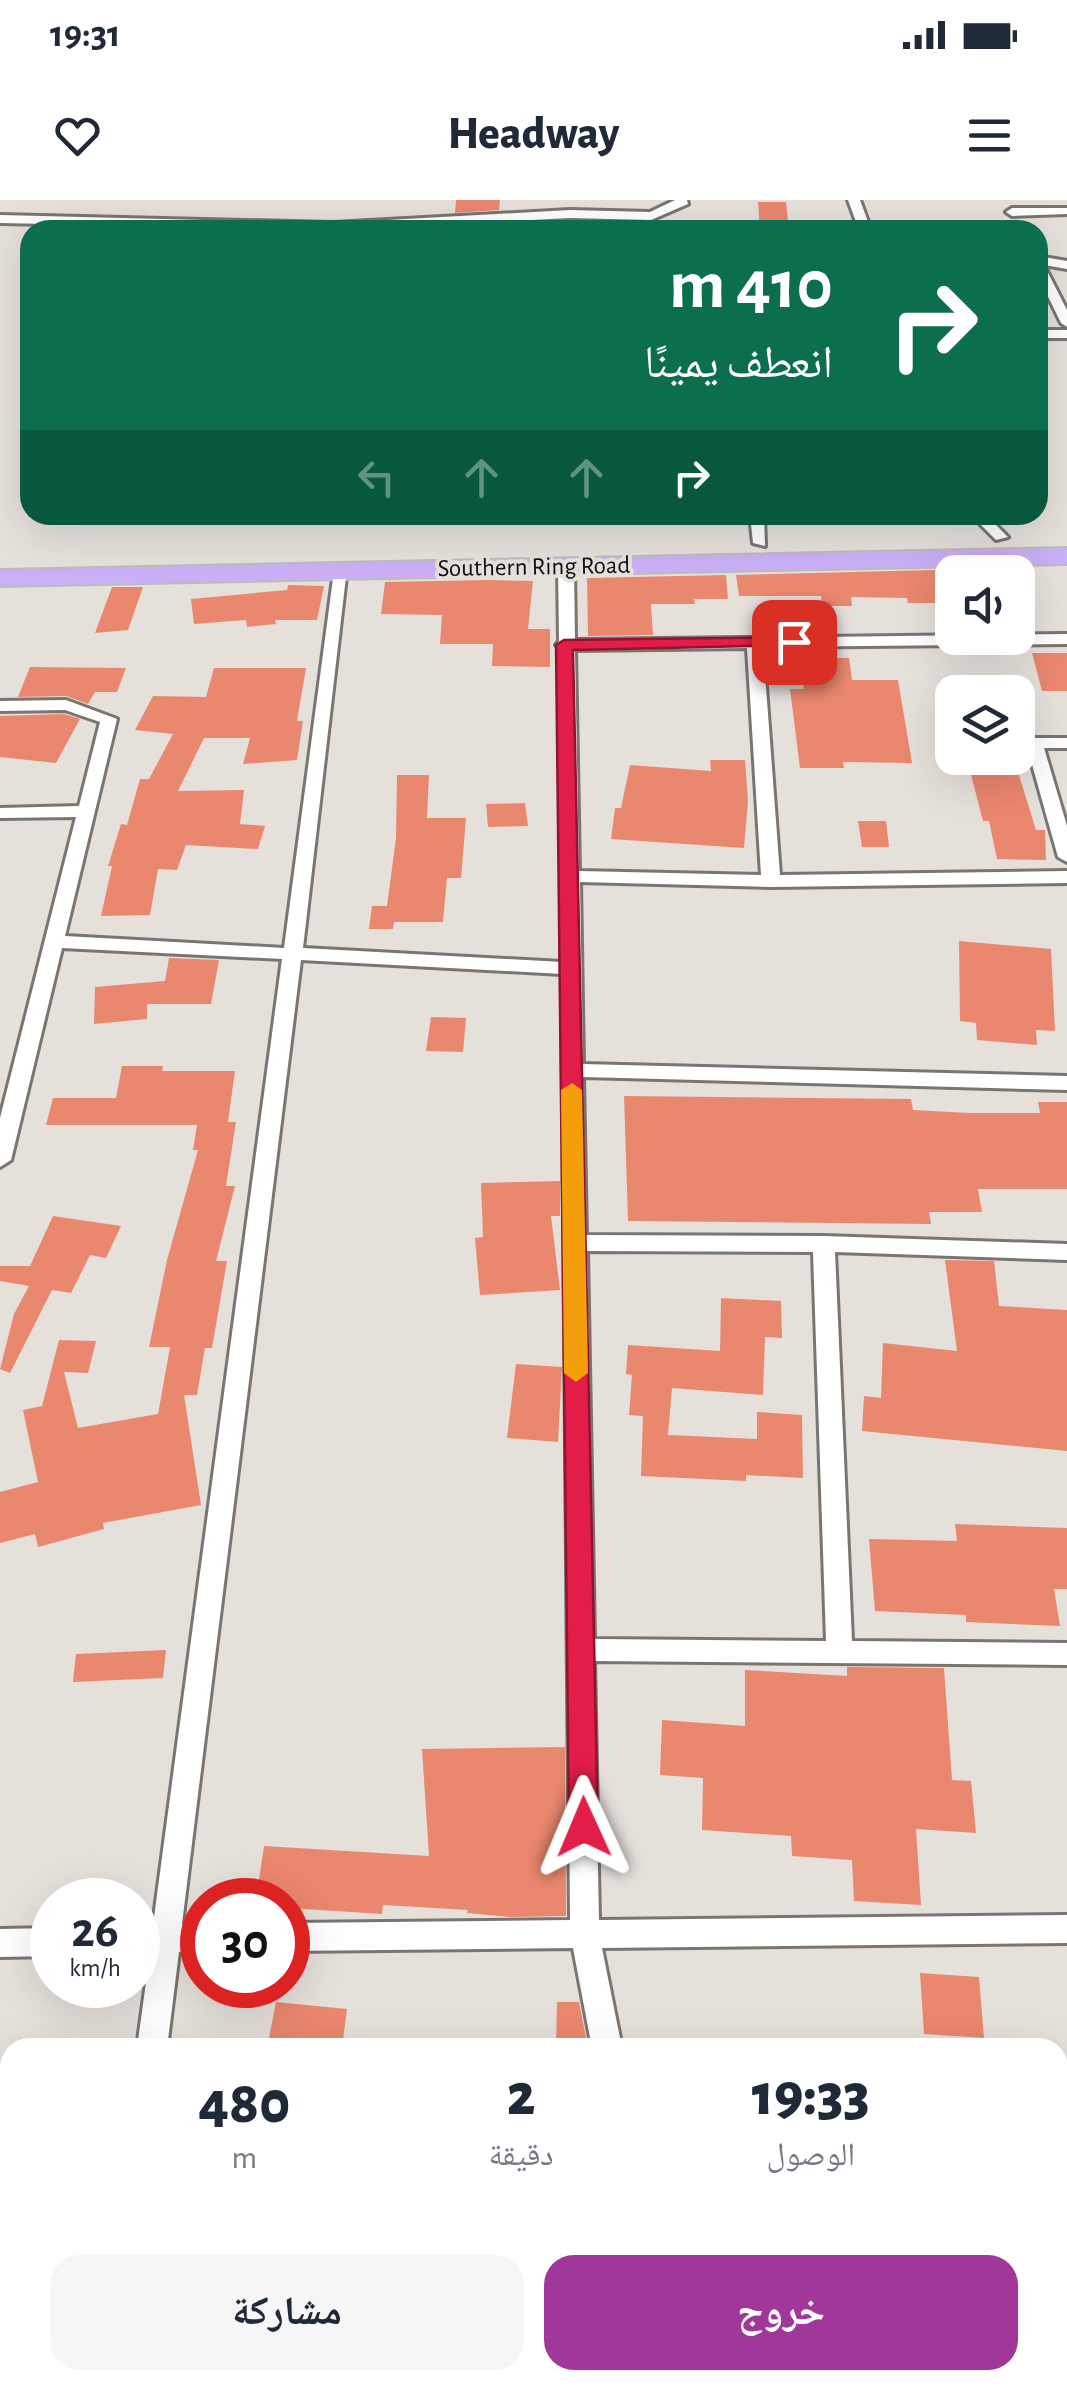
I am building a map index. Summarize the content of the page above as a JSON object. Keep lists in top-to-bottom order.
{
  "streets": {
    "main road": ["Southern Ring Road"]
  },
  "page": {
    "status": "19:31",
    "header": "Headway",
    "turn": ["410 m", "انعطف يمينًا"],
    "speed": "26 km/h",
    "limit": "30",
    "eta": [
      "19:33",
      "الوصول",
      "2",
      "دقيقة",
      "480",
      "m"
    ],
    "buttons": ["خروج", "مشاركة"]
  }
}
